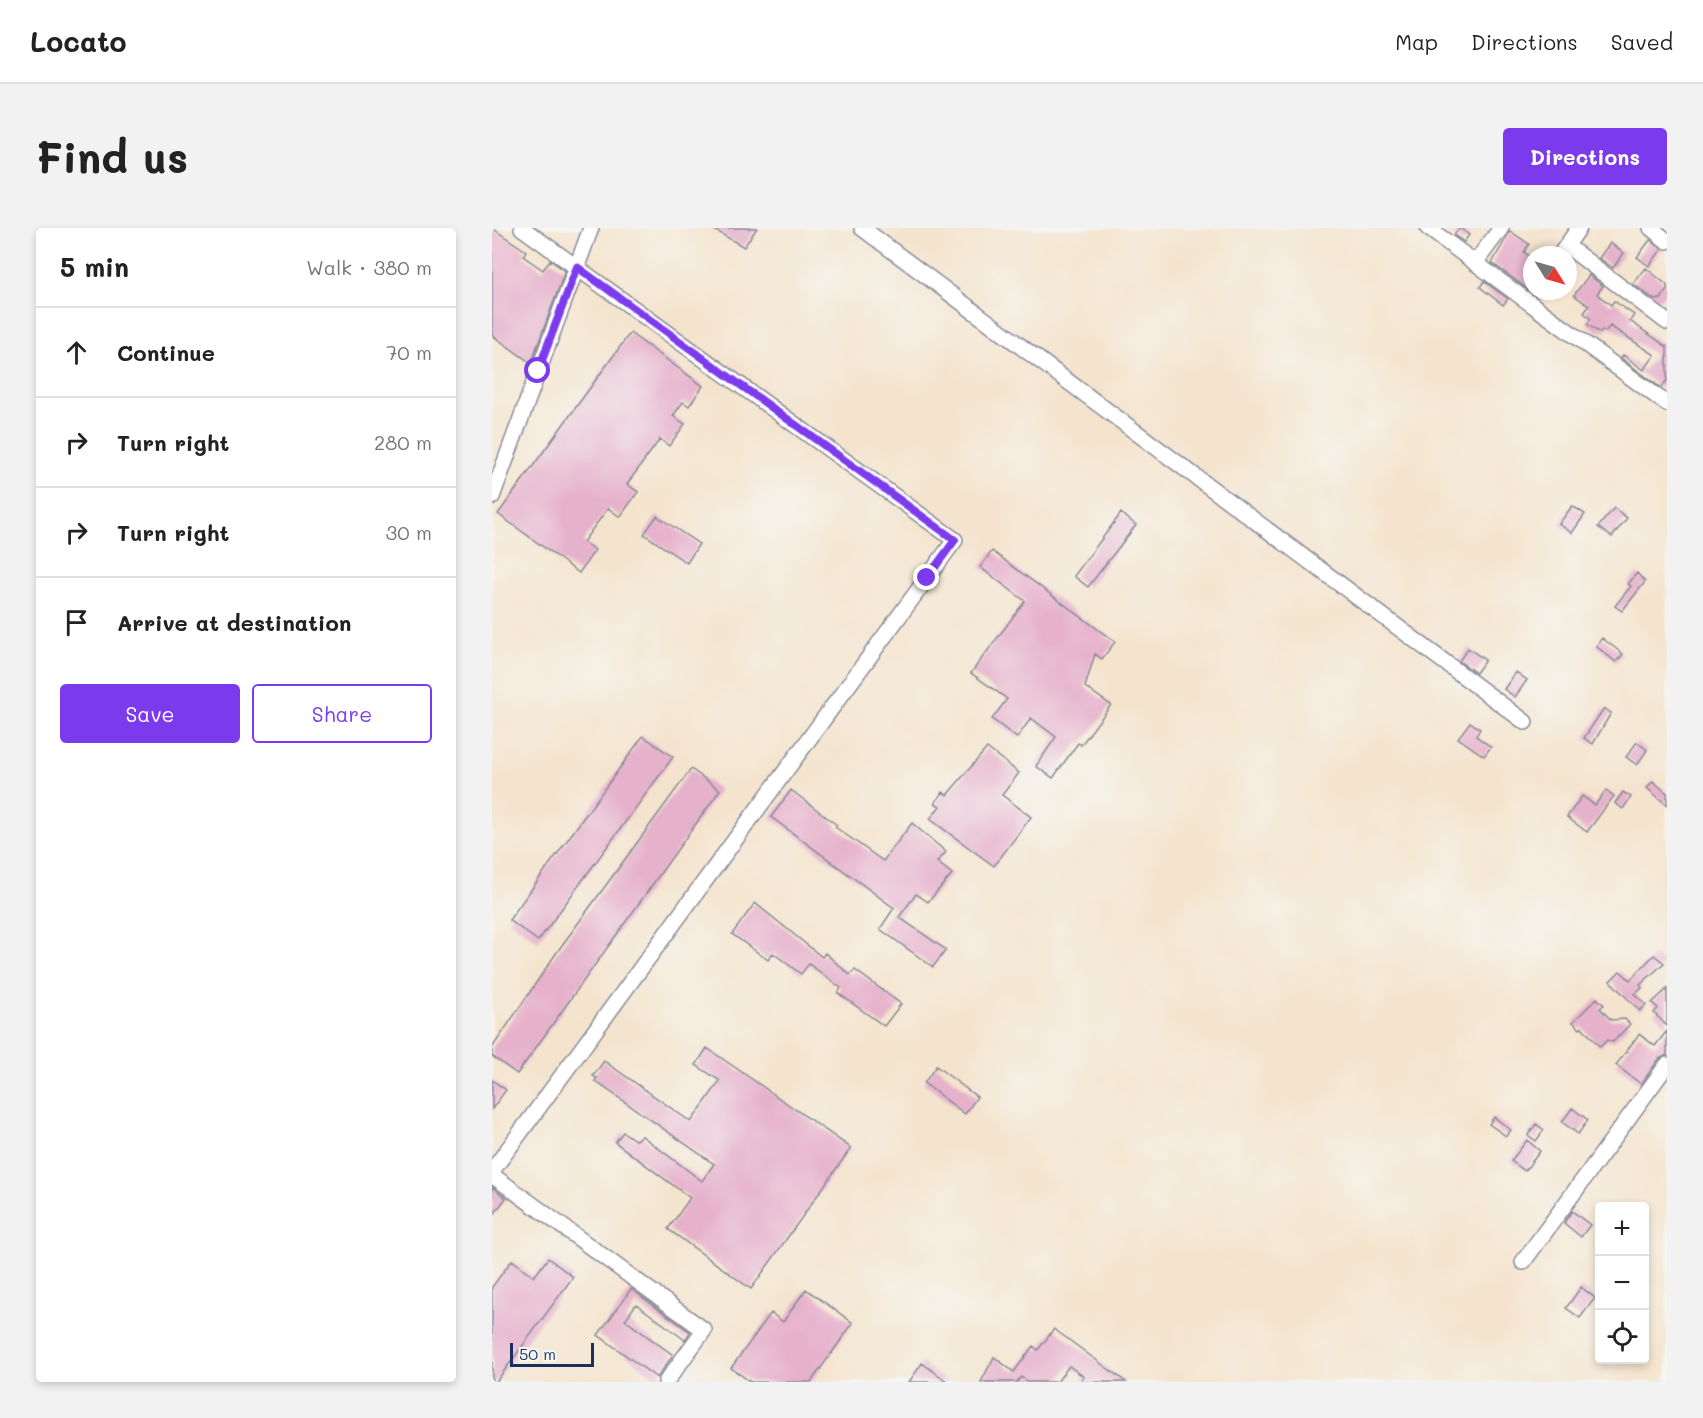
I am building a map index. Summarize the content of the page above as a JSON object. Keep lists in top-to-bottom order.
{
  "scale_bar": "50 m",
  "north": "bottom right",
  "page": {
    "header": "Locato",
    "nav": ["Map", "Directions", "Saved"],
    "buttons": [
      "Directions",
      ["Save", "Share"]
    ],
    "title": "Find us",
    "heading": ["5 min", "Walk · 380 m"],
    "list": [
      ["Continue", "70 m"],
      ["Turn right", "280 m"],
      ["Turn right", "30 m"],
      "Arrive at destination"
    ],
    "map_buttons": ["+", "−"],
    "scale": "50 m"
  }
}
